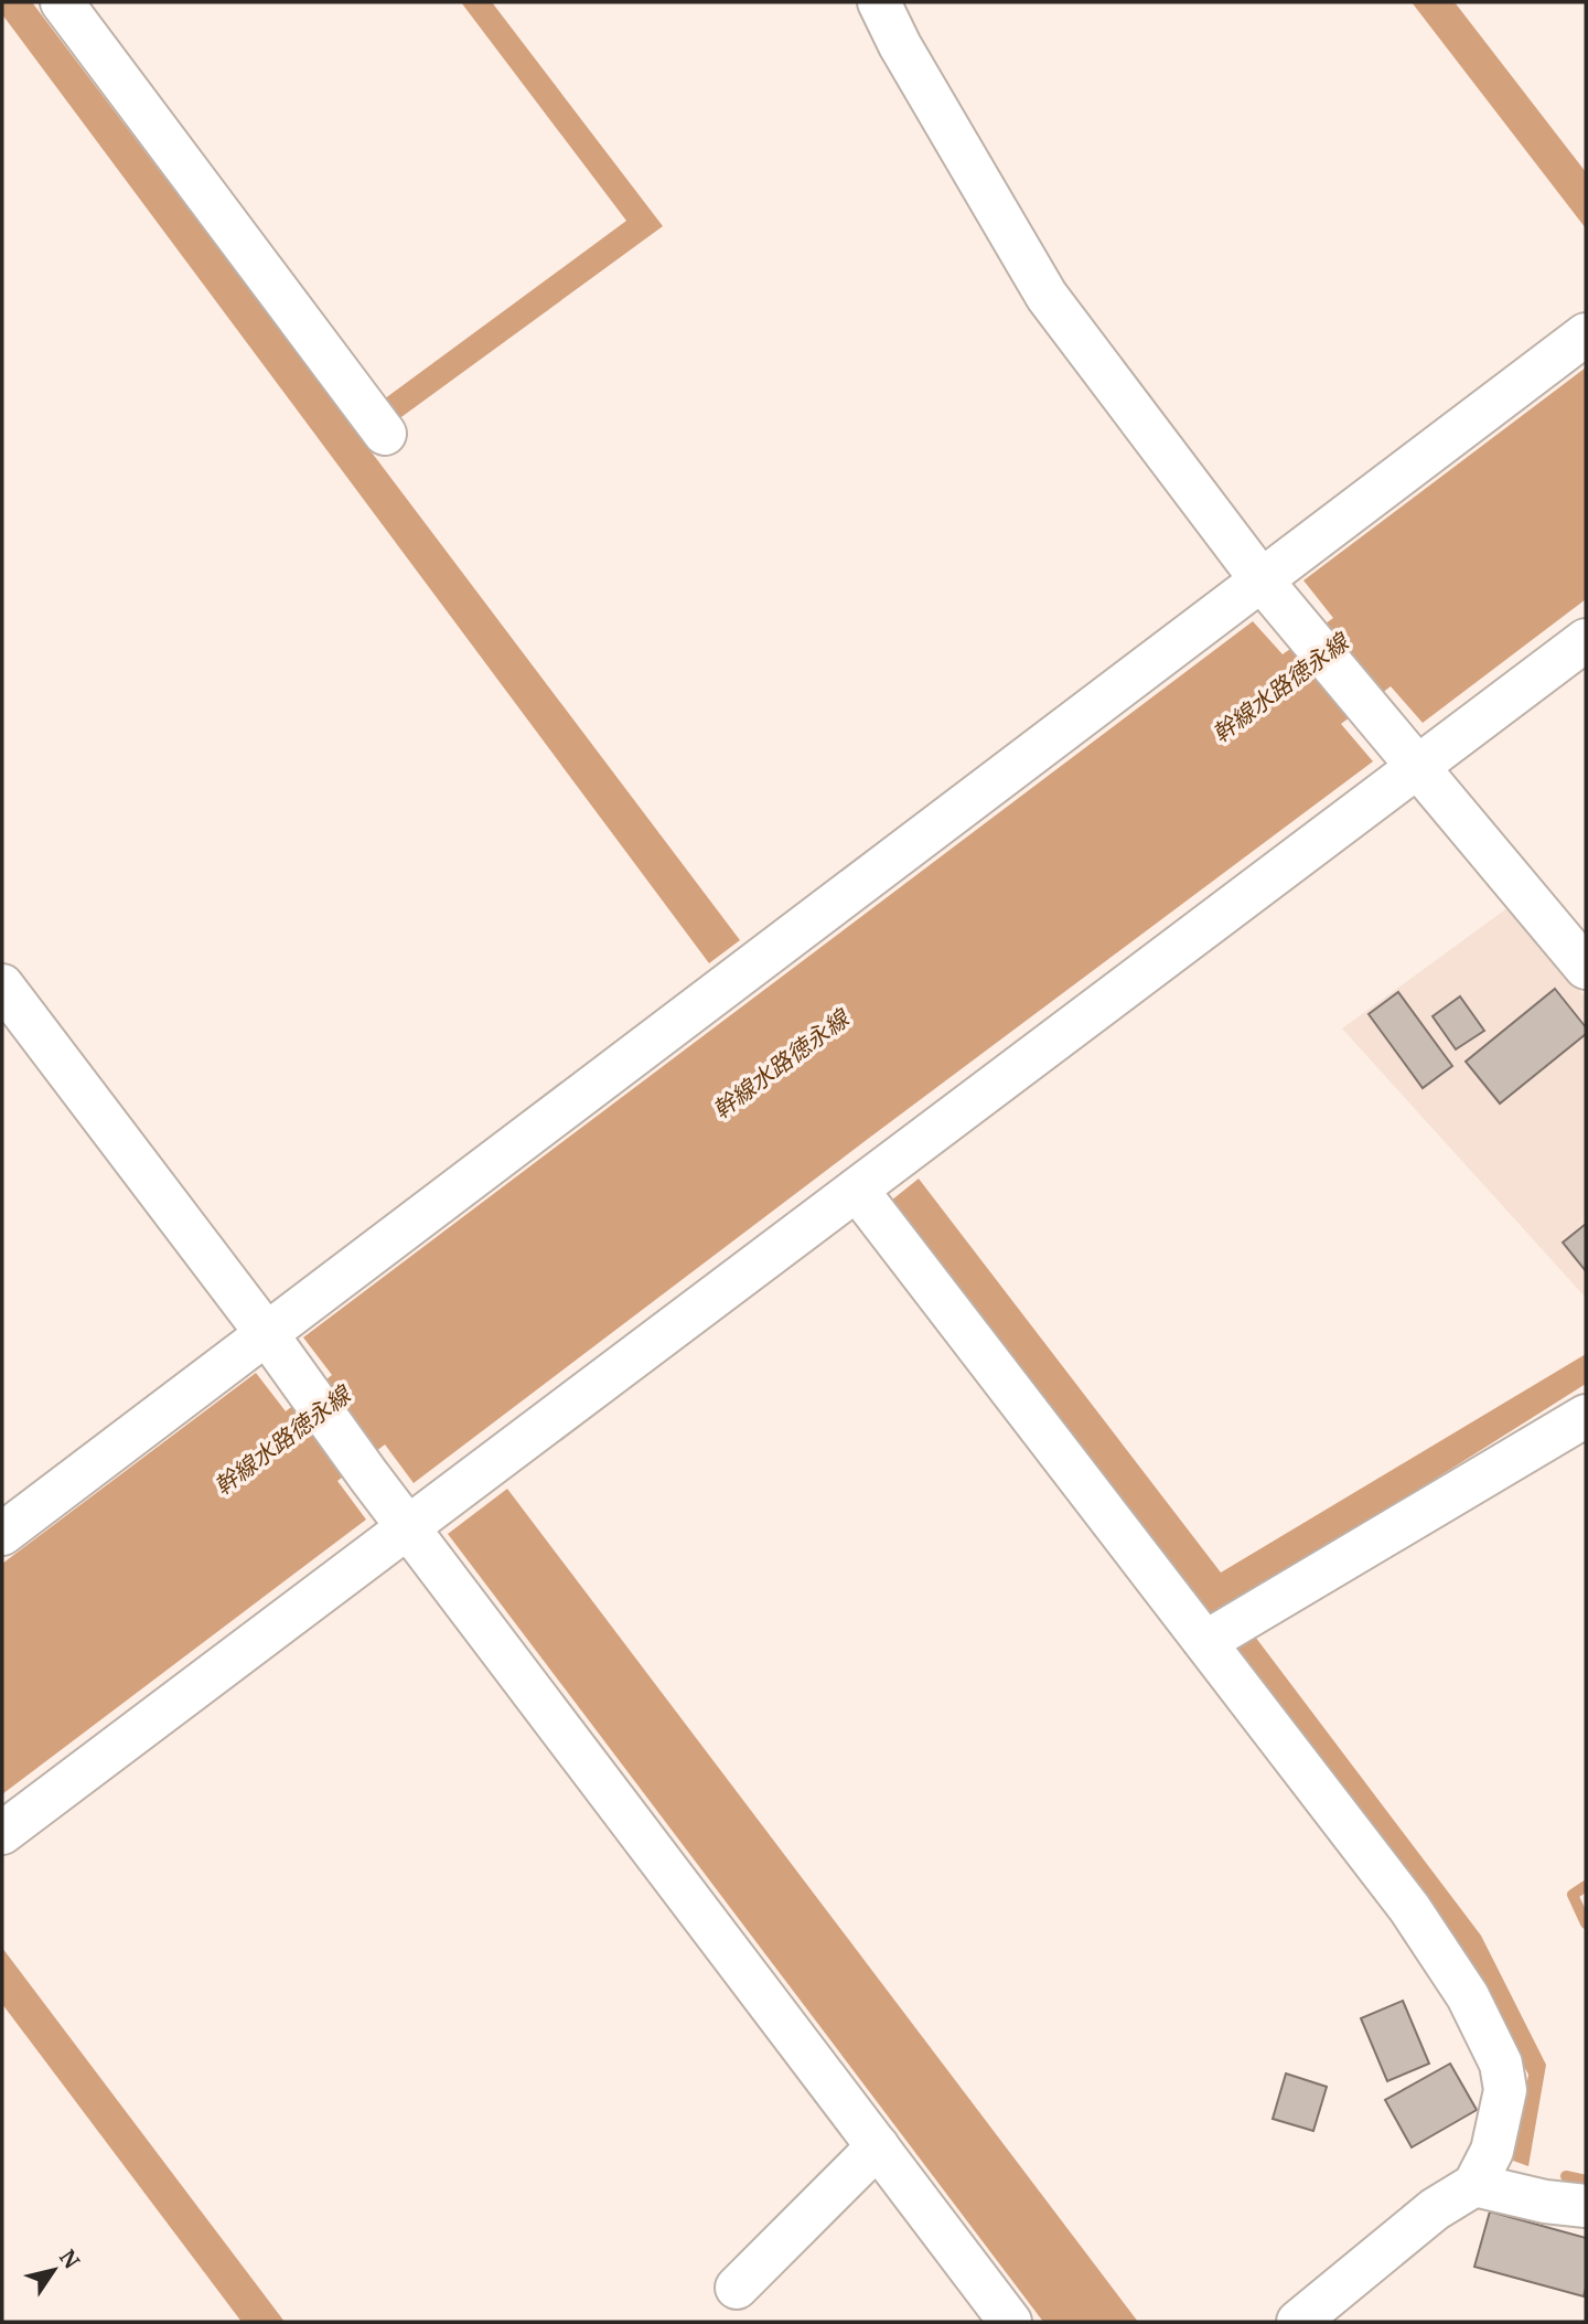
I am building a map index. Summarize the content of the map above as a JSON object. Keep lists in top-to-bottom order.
{
  "water": ["幹線水路徳永線"],
  "north": "top right"
}
